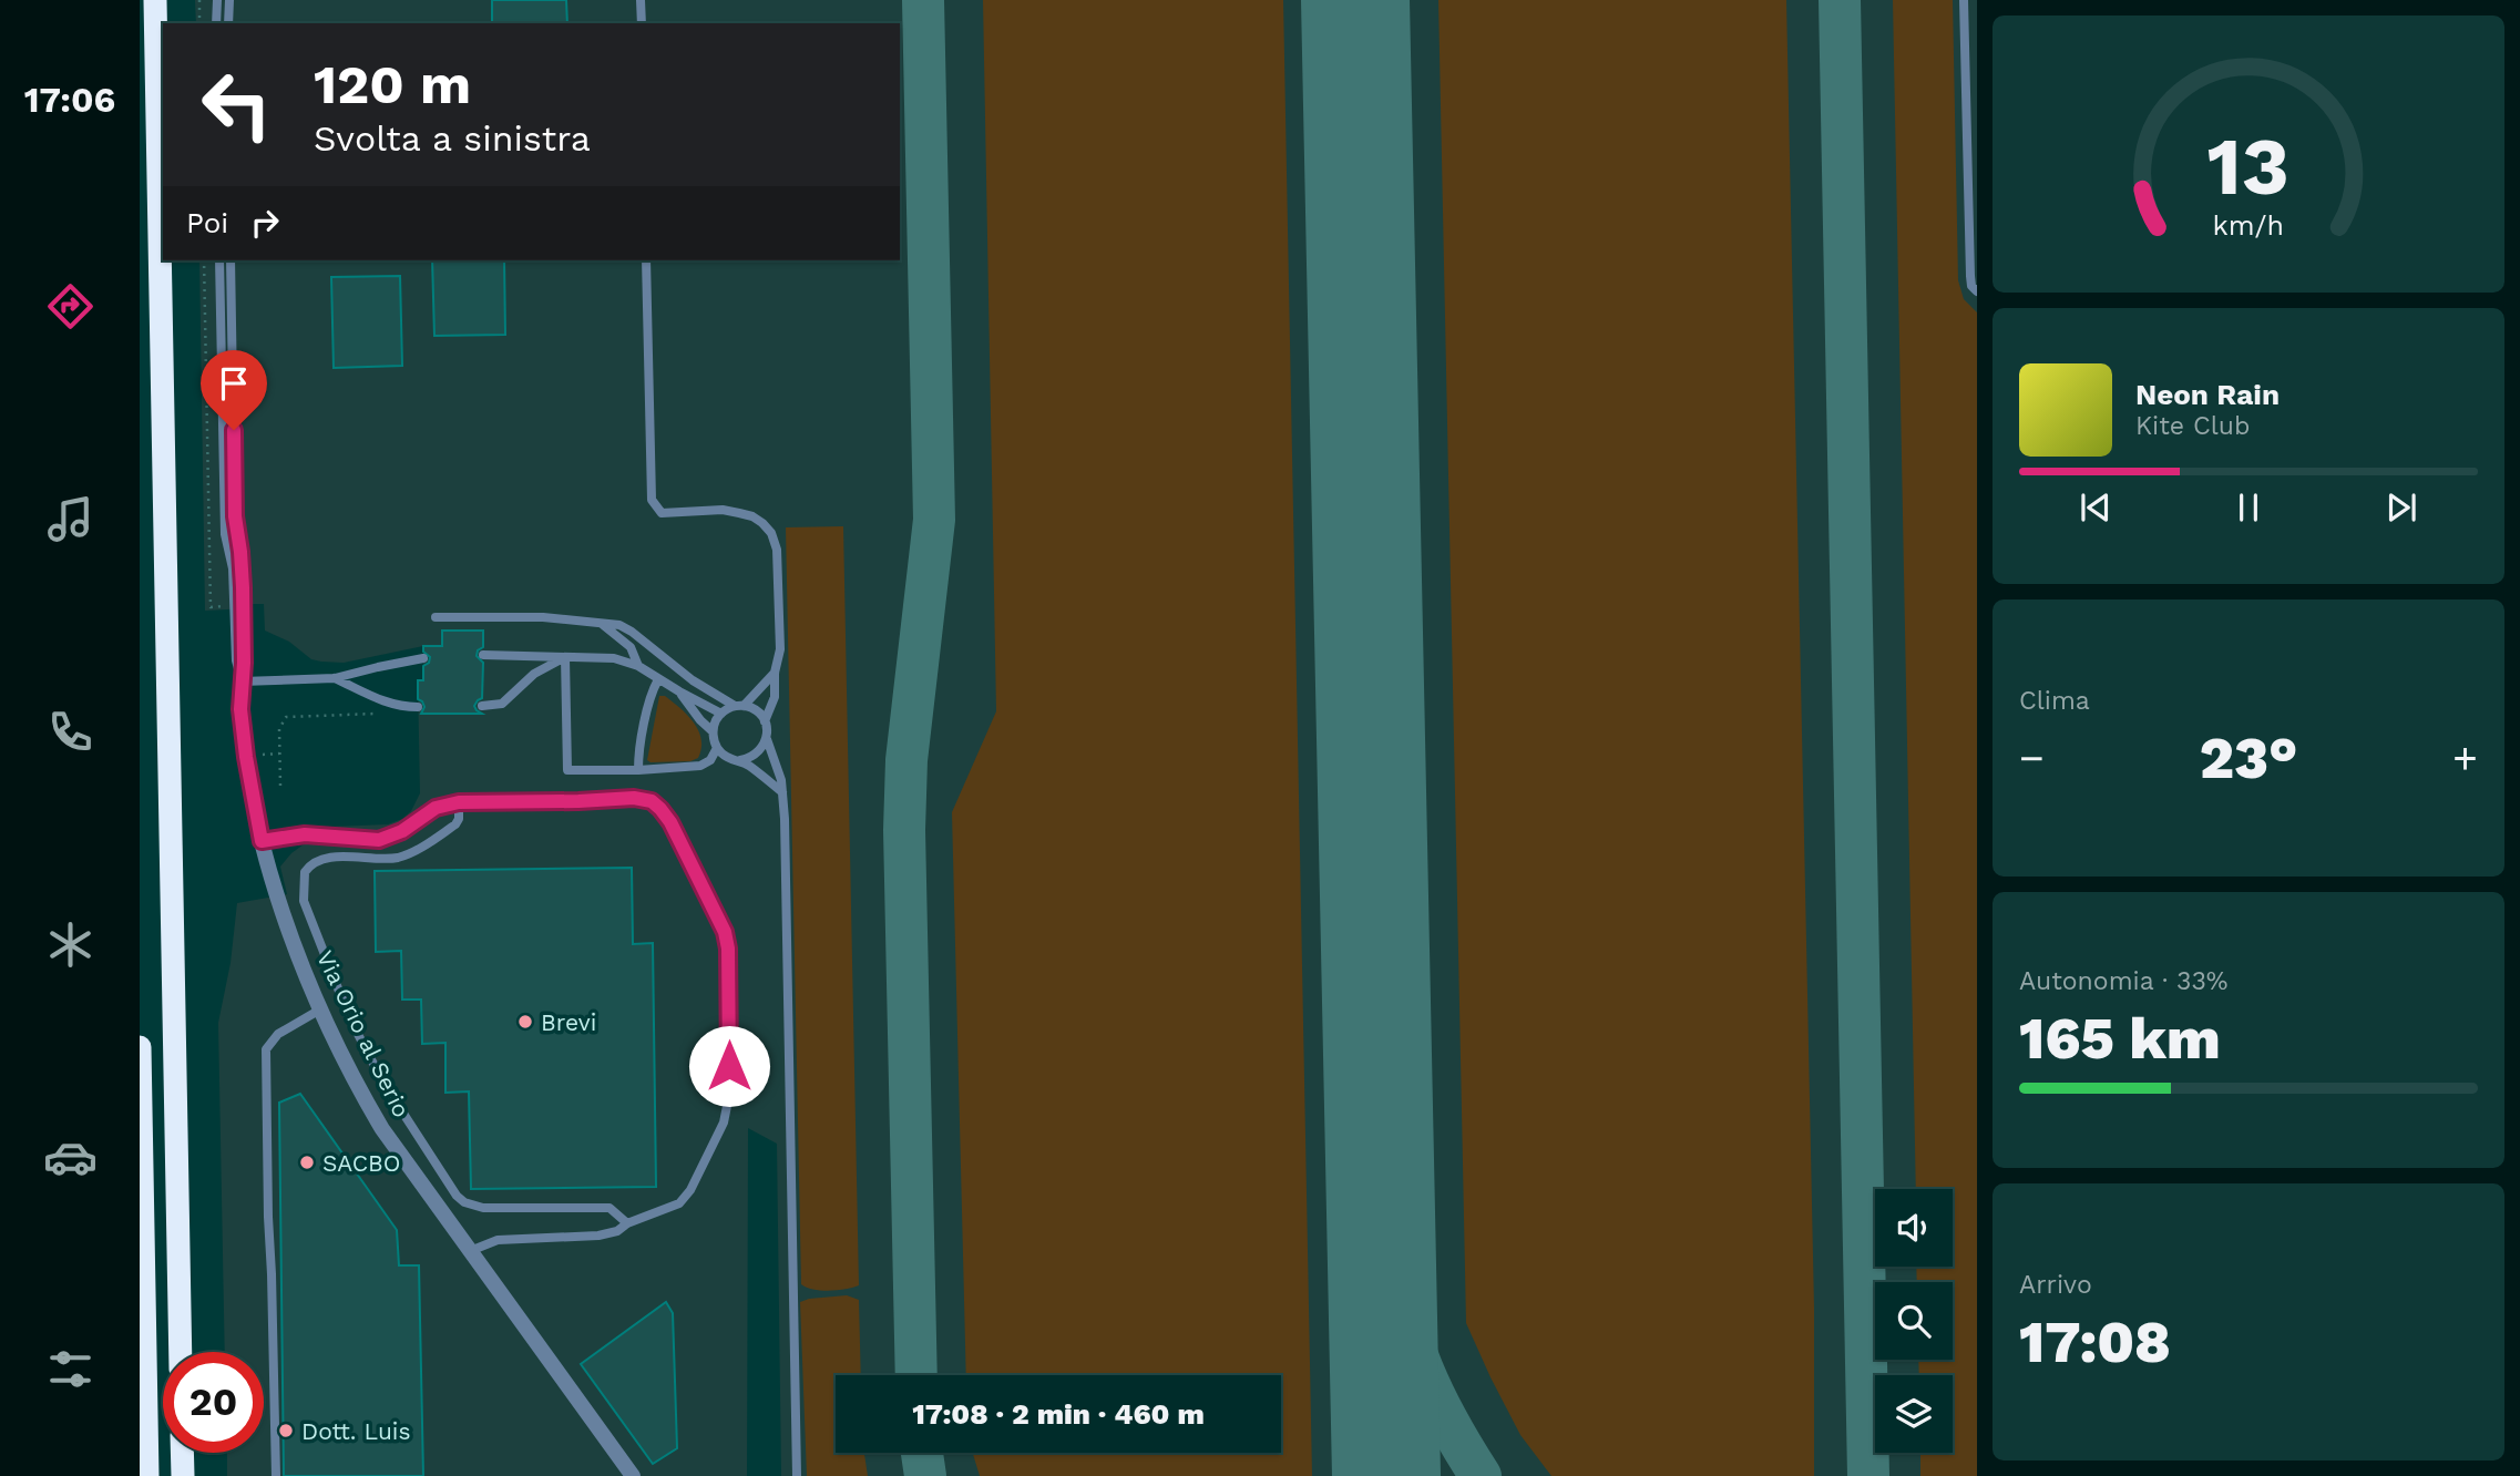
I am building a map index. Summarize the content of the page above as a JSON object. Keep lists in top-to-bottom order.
{
  "streets": {
    "street": ["Via Orio al Serio"]
  },
  "places": ["Brevi", "SACBO", "Dott. Luis"],
  "page": {
    "tabs": "17:06",
    "turn": ["120 m", "Svolta a sinistra"],
    "then": "Poi",
    "song": ["Neon Rain", "Kite Club"],
    "tile": [
      "Clima",
      ["Autonomia · 33%", "165 km"],
      ["Arrivo", "17:08"]
    ],
    "heat": ["−", "23°", "+"],
    "limit": "20",
    "trip": "17:08 · 2 min · 460 m",
    "gauge": ["13", "km/h"]
  }
}
